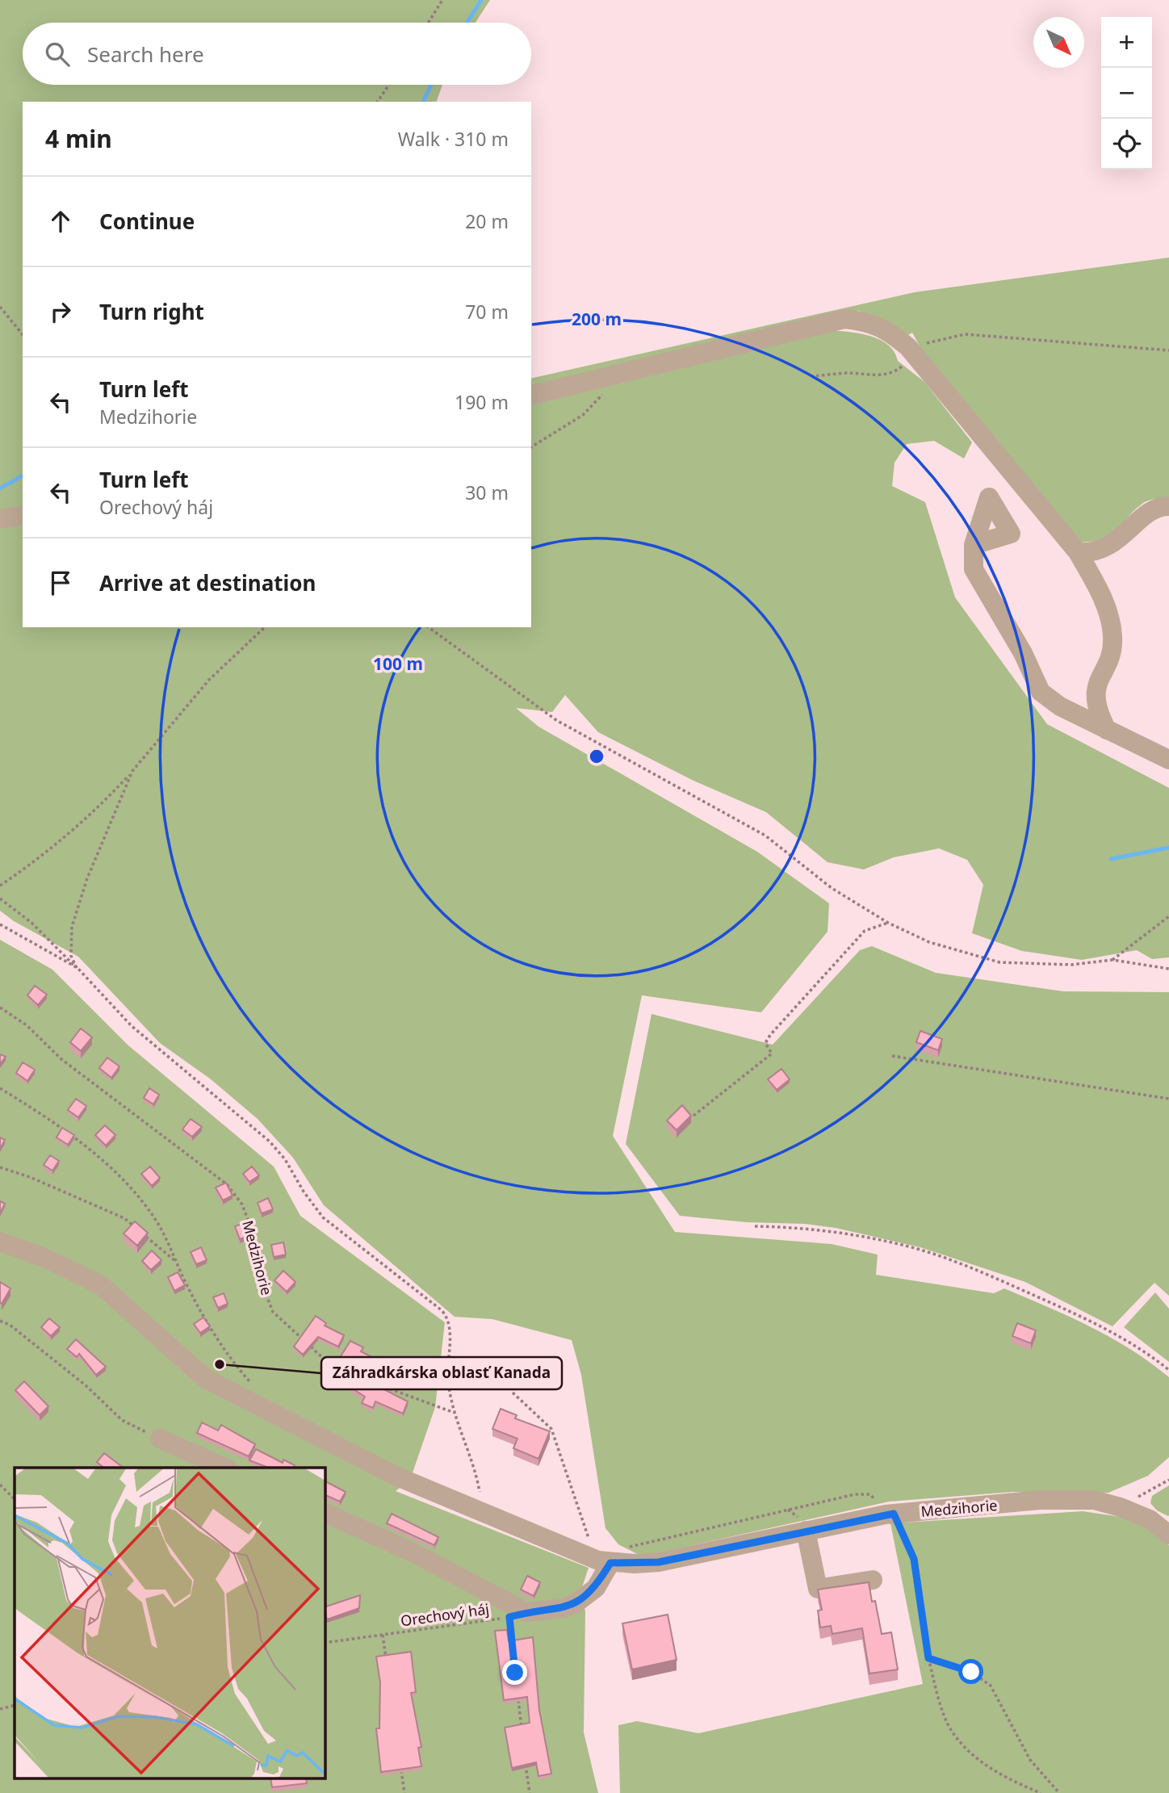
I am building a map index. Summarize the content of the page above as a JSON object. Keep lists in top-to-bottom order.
{
  "streets": {
    "street": ["Medzihorie"],
    "path": ["Orechový háj"]
  },
  "places": ["Záhradkárska oblasť Kanada"],
  "north": "bottom right",
  "page": {
    "map_buttons": ["+", "−"],
    "search": "Search here",
    "heading": ["4 min", "Walk · 310 m"],
    "list": [
      ["Continue", "20 m"],
      ["Turn right", "70 m"],
      ["Turn left", "Medzihorie", "190 m"],
      ["Turn left", "Orechový háj", "30 m"],
      "Arrive at destination"
    ]
  },
  "rings": ["200 m", "100 m"]
}
